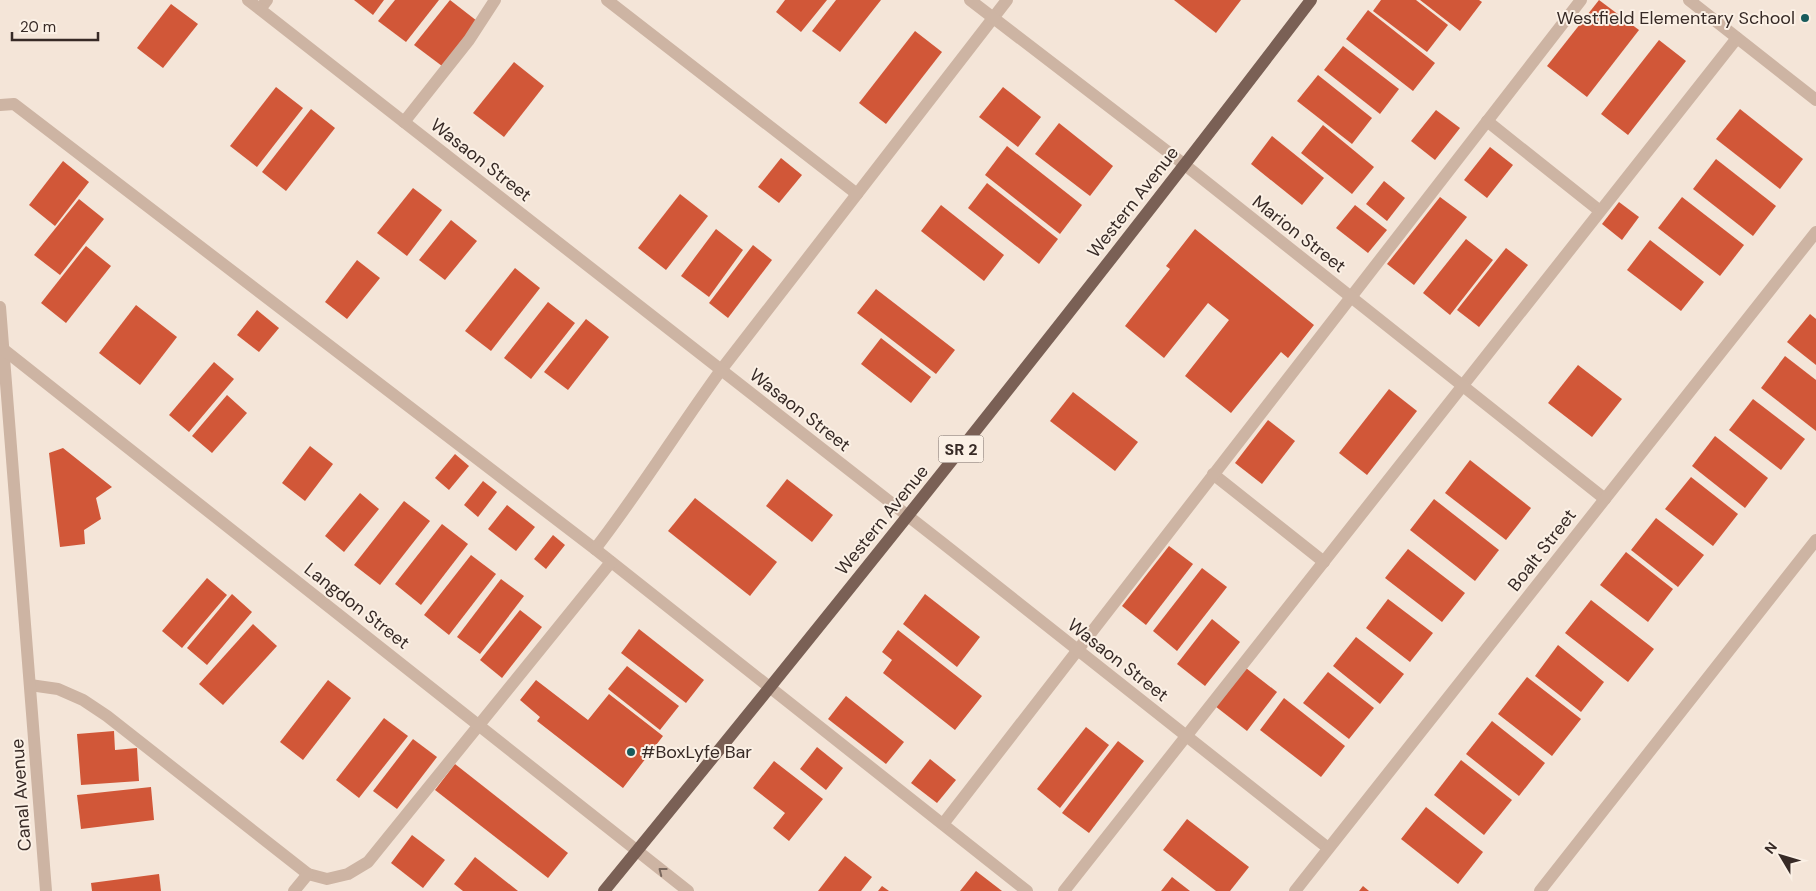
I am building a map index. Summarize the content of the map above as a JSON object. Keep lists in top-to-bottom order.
{
  "streets": {
    "main road": ["Western Avenue", "SR 2"],
    "street": [
      "Wasaon Street",
      "Marion Street",
      "Boalt Street",
      "Langdon Street",
      "Canal Avenue"
    ]
  },
  "crossings": [
    ["Wasaon Street", "Western Avenue"],
    ["Wasaon Street", "Boalt Street"],
    ["Western Avenue", "Marion Street"],
    ["Western Avenue", "Langdon Street"],
    ["Marion Street", "Boalt Street"],
    ["Langdon Street", "Canal Avenue"]
  ],
  "places": ["Westfield Elementary School", "#BoxLyfe Bar"],
  "scale_bar": "20 m",
  "north": "top left"
}
